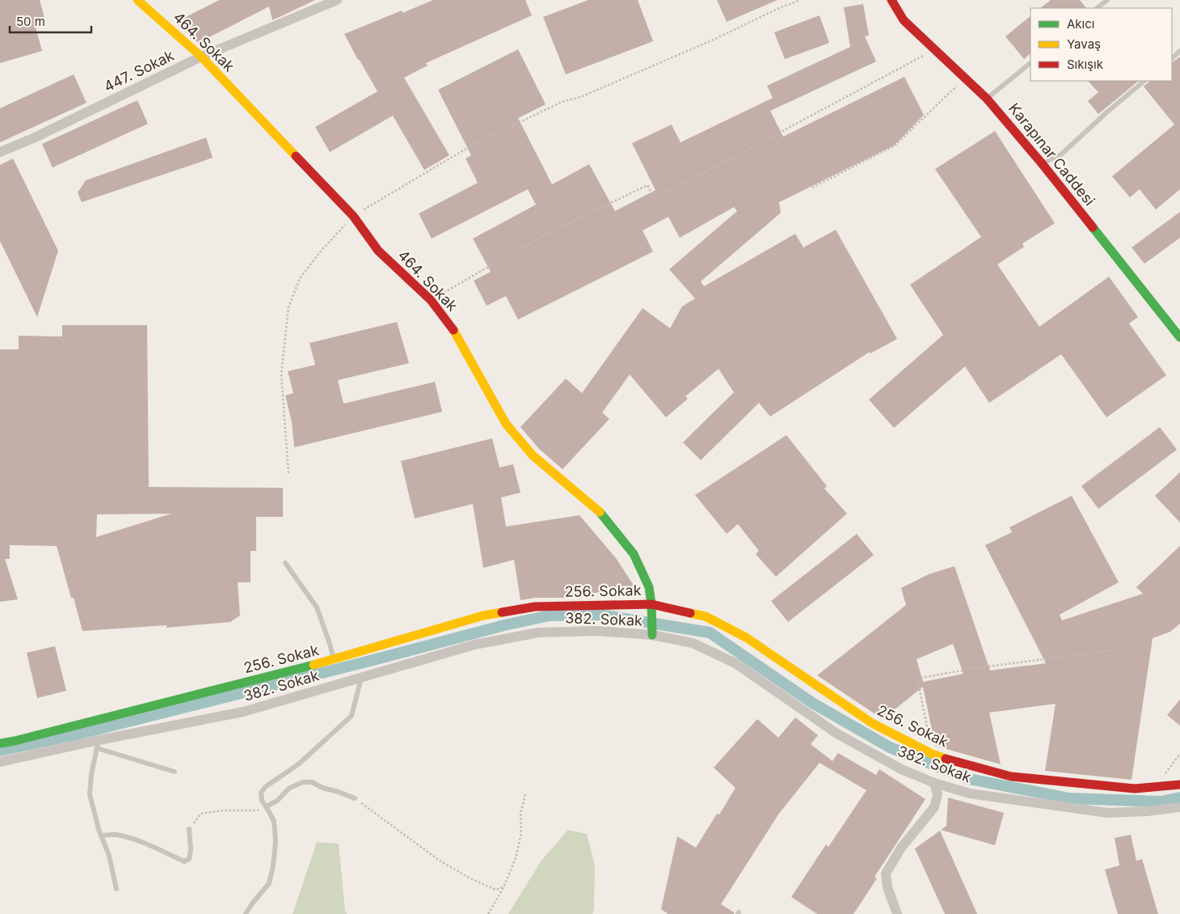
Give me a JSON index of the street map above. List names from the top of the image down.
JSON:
{
  "streets": {
    "street": [
      "464. Sokak",
      "447. Sokak",
      "Karapınar Caddesi",
      "256. Sokak",
      "382. Sokak"
    ]
  },
  "crossings": [
    ["464. Sokak", "447. Sokak"],
    ["464. Sokak", "256. Sokak"],
    ["464. Sokak", "382. Sokak"]
  ],
  "legend": ["Akıcı", "Yavaş", "Sıkışık"],
  "scale_bar": "50 m"
}
